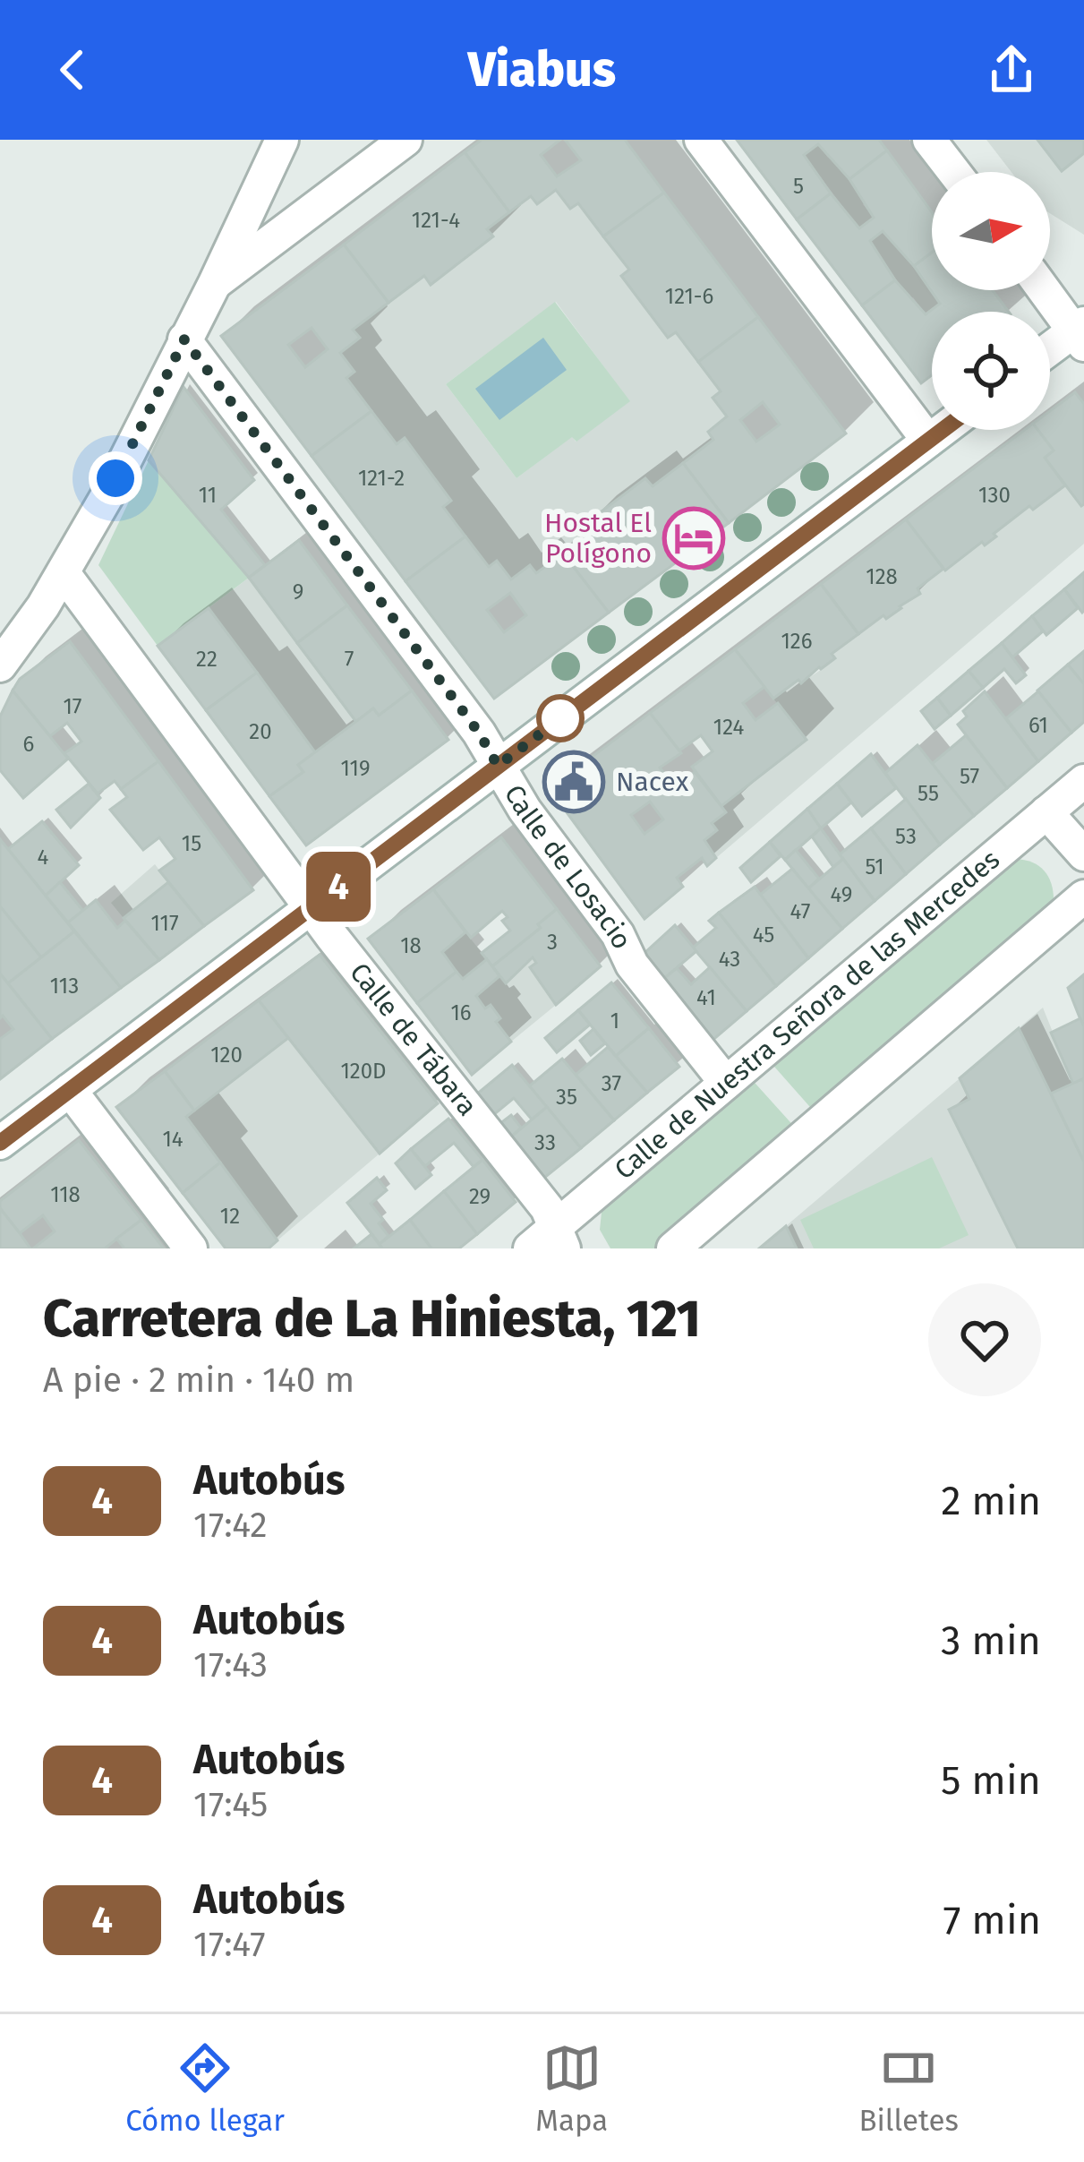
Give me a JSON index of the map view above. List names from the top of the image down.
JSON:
{
  "streets": {
    "street": ["Calle de Losacio", "Calle de Nuestra Señora de las Mercedes", "Calle de Tábara"]
  },
  "crossings": [
    ["Calle de Losacio", "Calle de Nuestra Señora de las Mercedes"],
    ["Calle de Nuestra Señora de las Mercedes", "Calle de Tábara"]
  ],
  "places": {
    "hotel": ["Hostal El Polígono"],
    "public building": ["Nacex"]
  },
  "lines": ["bus line 4"],
  "house_numbers": [
    "5",
    "121-4",
    "121-6",
    "121-2",
    "11",
    "130",
    "128",
    "9",
    "126",
    "22",
    "7",
    "17",
    "61",
    "124",
    "20",
    "6",
    "119",
    "57",
    "55",
    "53",
    "15",
    "4",
    "51",
    "49",
    "47",
    "117",
    "45",
    "3",
    "18",
    "43",
    "113",
    "41",
    "16",
    "1",
    "120",
    "120D",
    "37",
    "35",
    "14",
    "33",
    "118",
    "29",
    "12"
  ],
  "north": "right",
  "page": {
    "header": "Viabus",
    "on_map": "4",
    "heading": ["Carretera de La Hiniesta, 121", "A pie · 2 min · 140 m"],
    "list": [
      {
        "mark": "4",
        "name": "Autobús",
        "note": "17:42",
        "value": "2 min"
      },
      {
        "mark": "4",
        "name": "Autobús",
        "note": "17:43",
        "value": "3 min"
      },
      {
        "mark": "4",
        "name": "Autobús",
        "note": "17:45",
        "value": "5 min"
      },
      {
        "mark": "4",
        "name": "Autobús",
        "note": "17:47",
        "value": "7 min"
      }
    ],
    "tabs": ["Cómo llegar", "Mapa", "Billetes"]
  }
}
